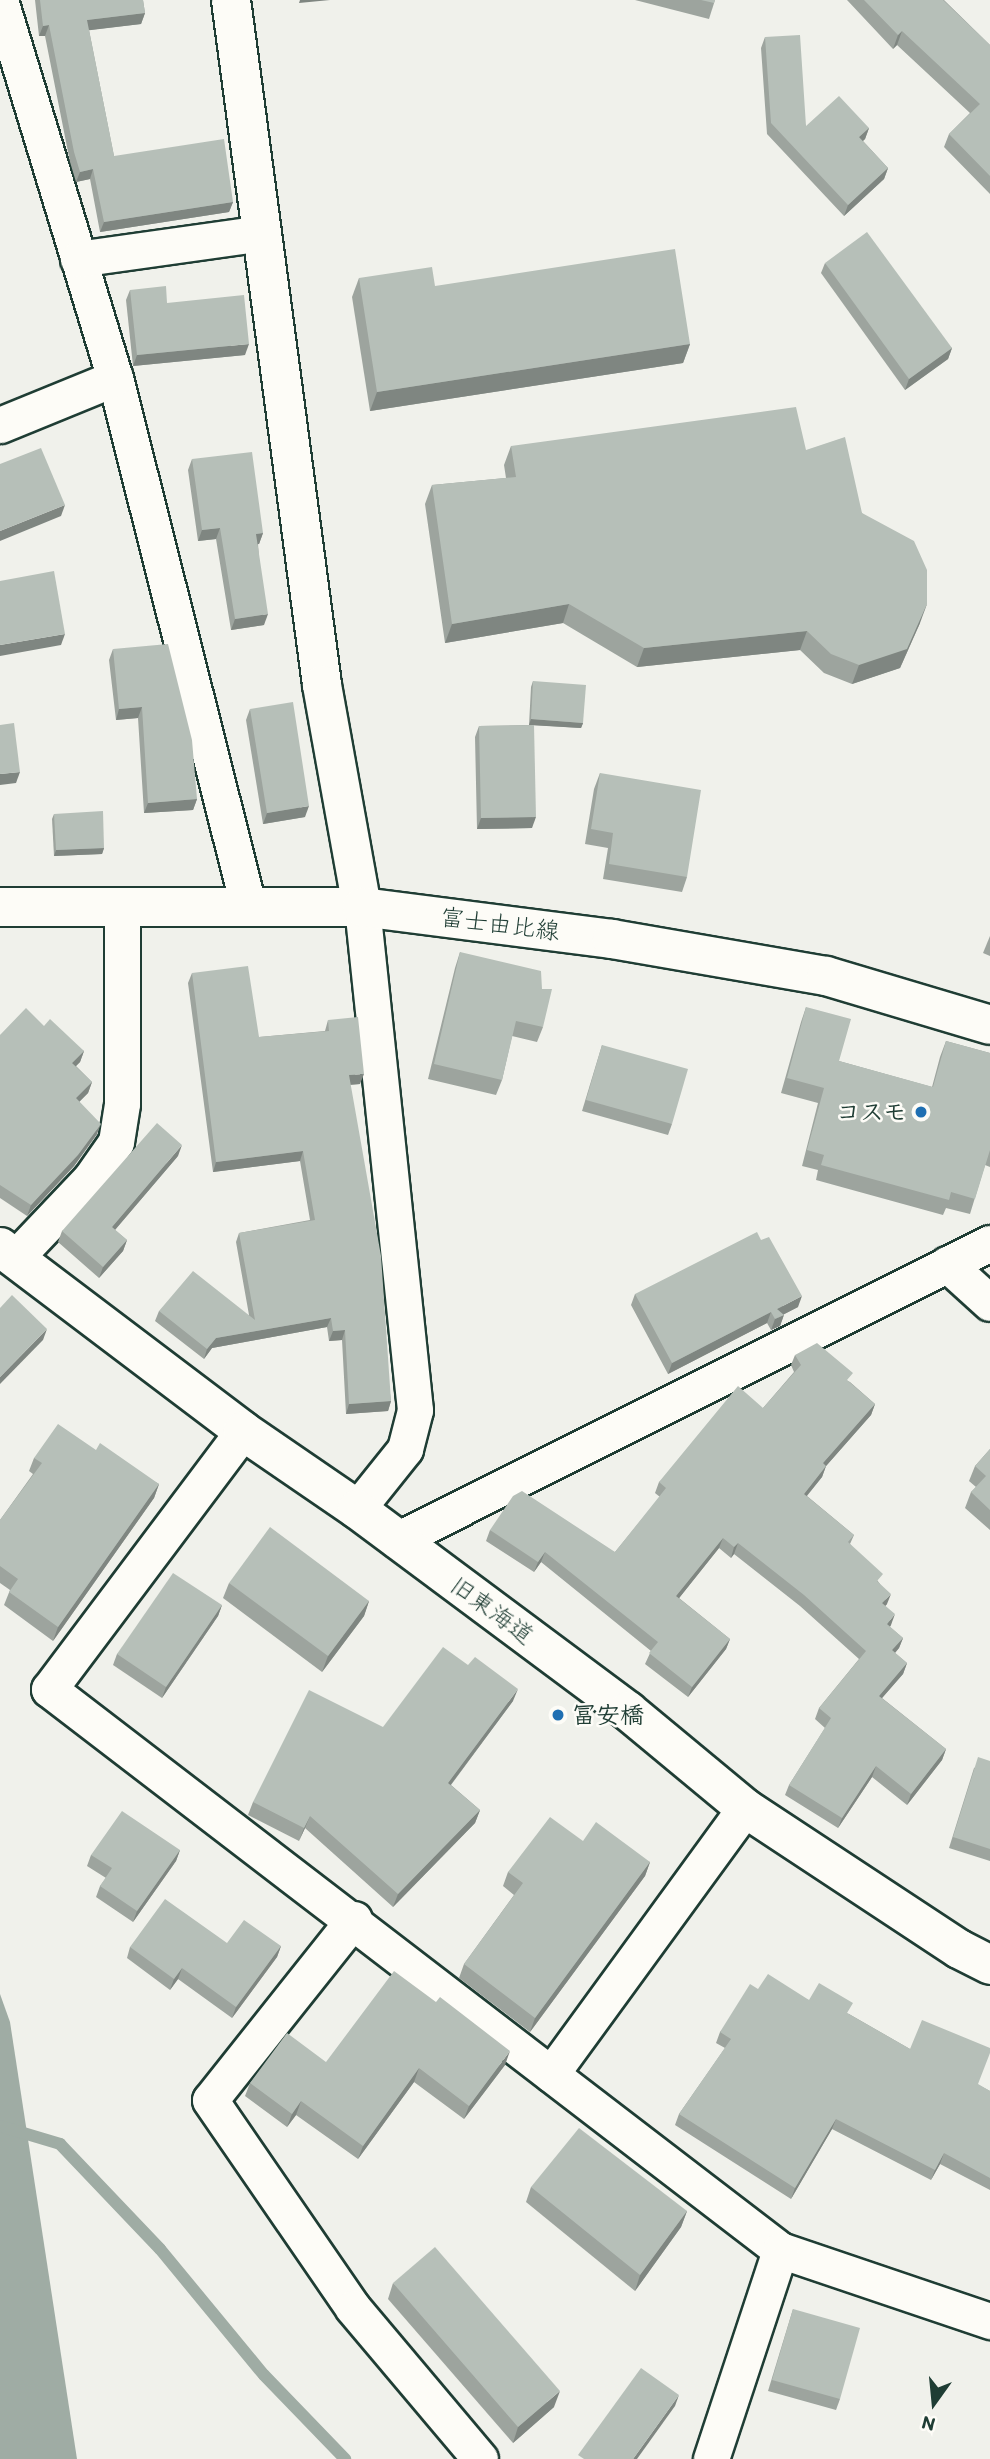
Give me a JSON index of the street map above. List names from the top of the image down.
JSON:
{
  "streets": {
    "street": ["富士由比線", "旧東海道"]
  },
  "places": ["コスモ", "冨安橋"],
  "north": "bottom"
}
